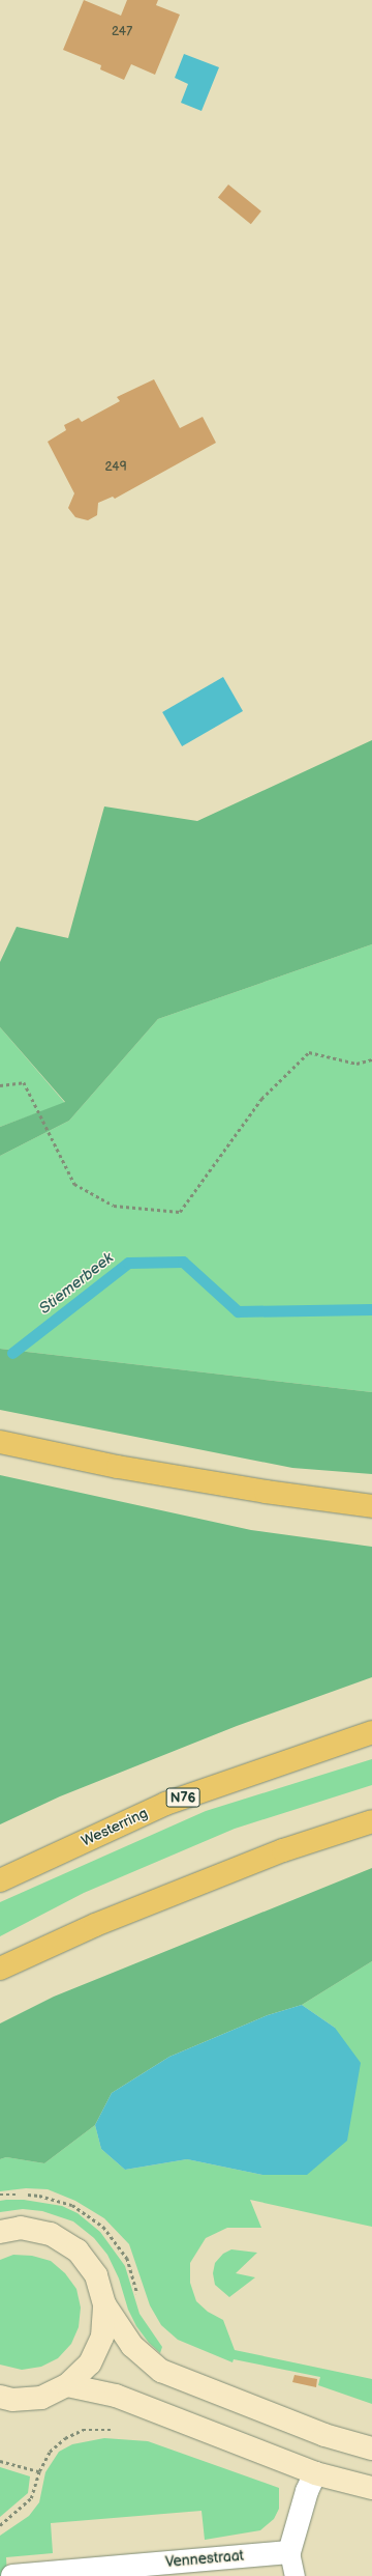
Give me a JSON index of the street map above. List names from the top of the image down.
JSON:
{
  "streets": {
    "highway": ["N76", "Westerring"],
    "street": ["Vennestraat"]
  },
  "water": ["Stiemerbeek"],
  "house_numbers": ["247", "249"]
}
